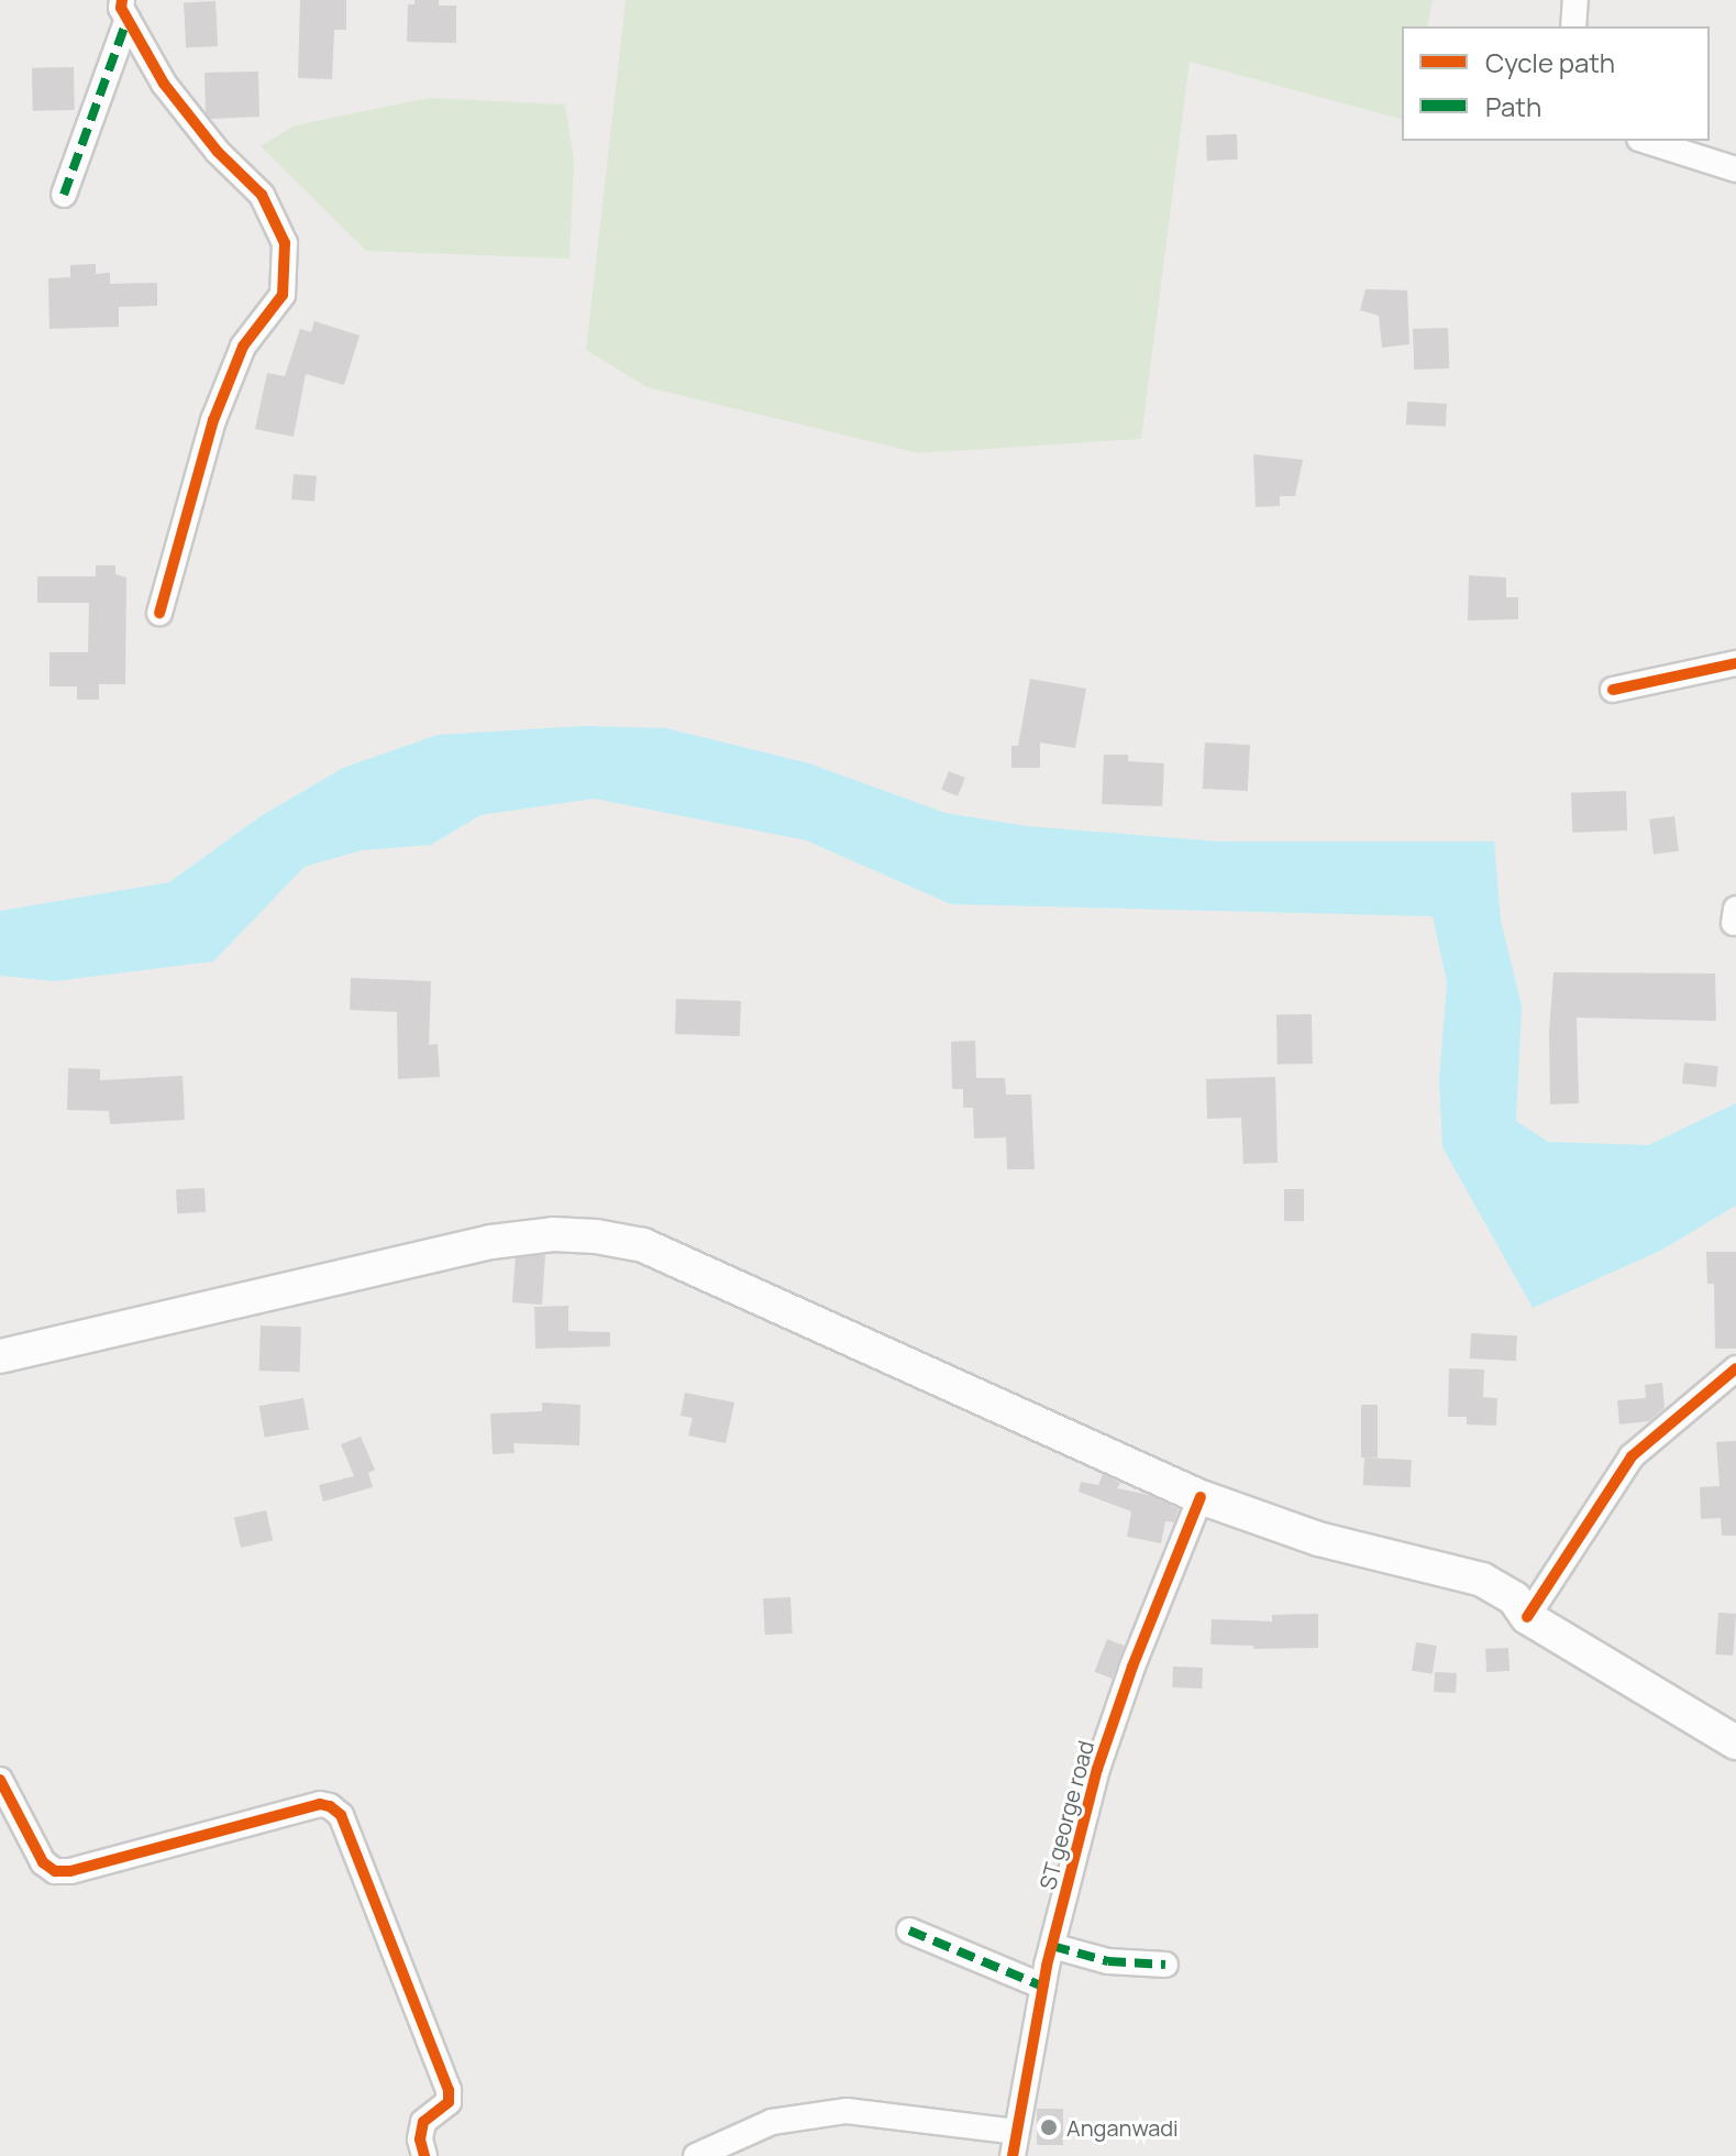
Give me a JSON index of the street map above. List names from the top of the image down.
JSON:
{
  "streets": {
    "street": ["ST george road"]
  },
  "places": ["Anganwadi"],
  "legend": ["Cycle path", "Path"]
}
